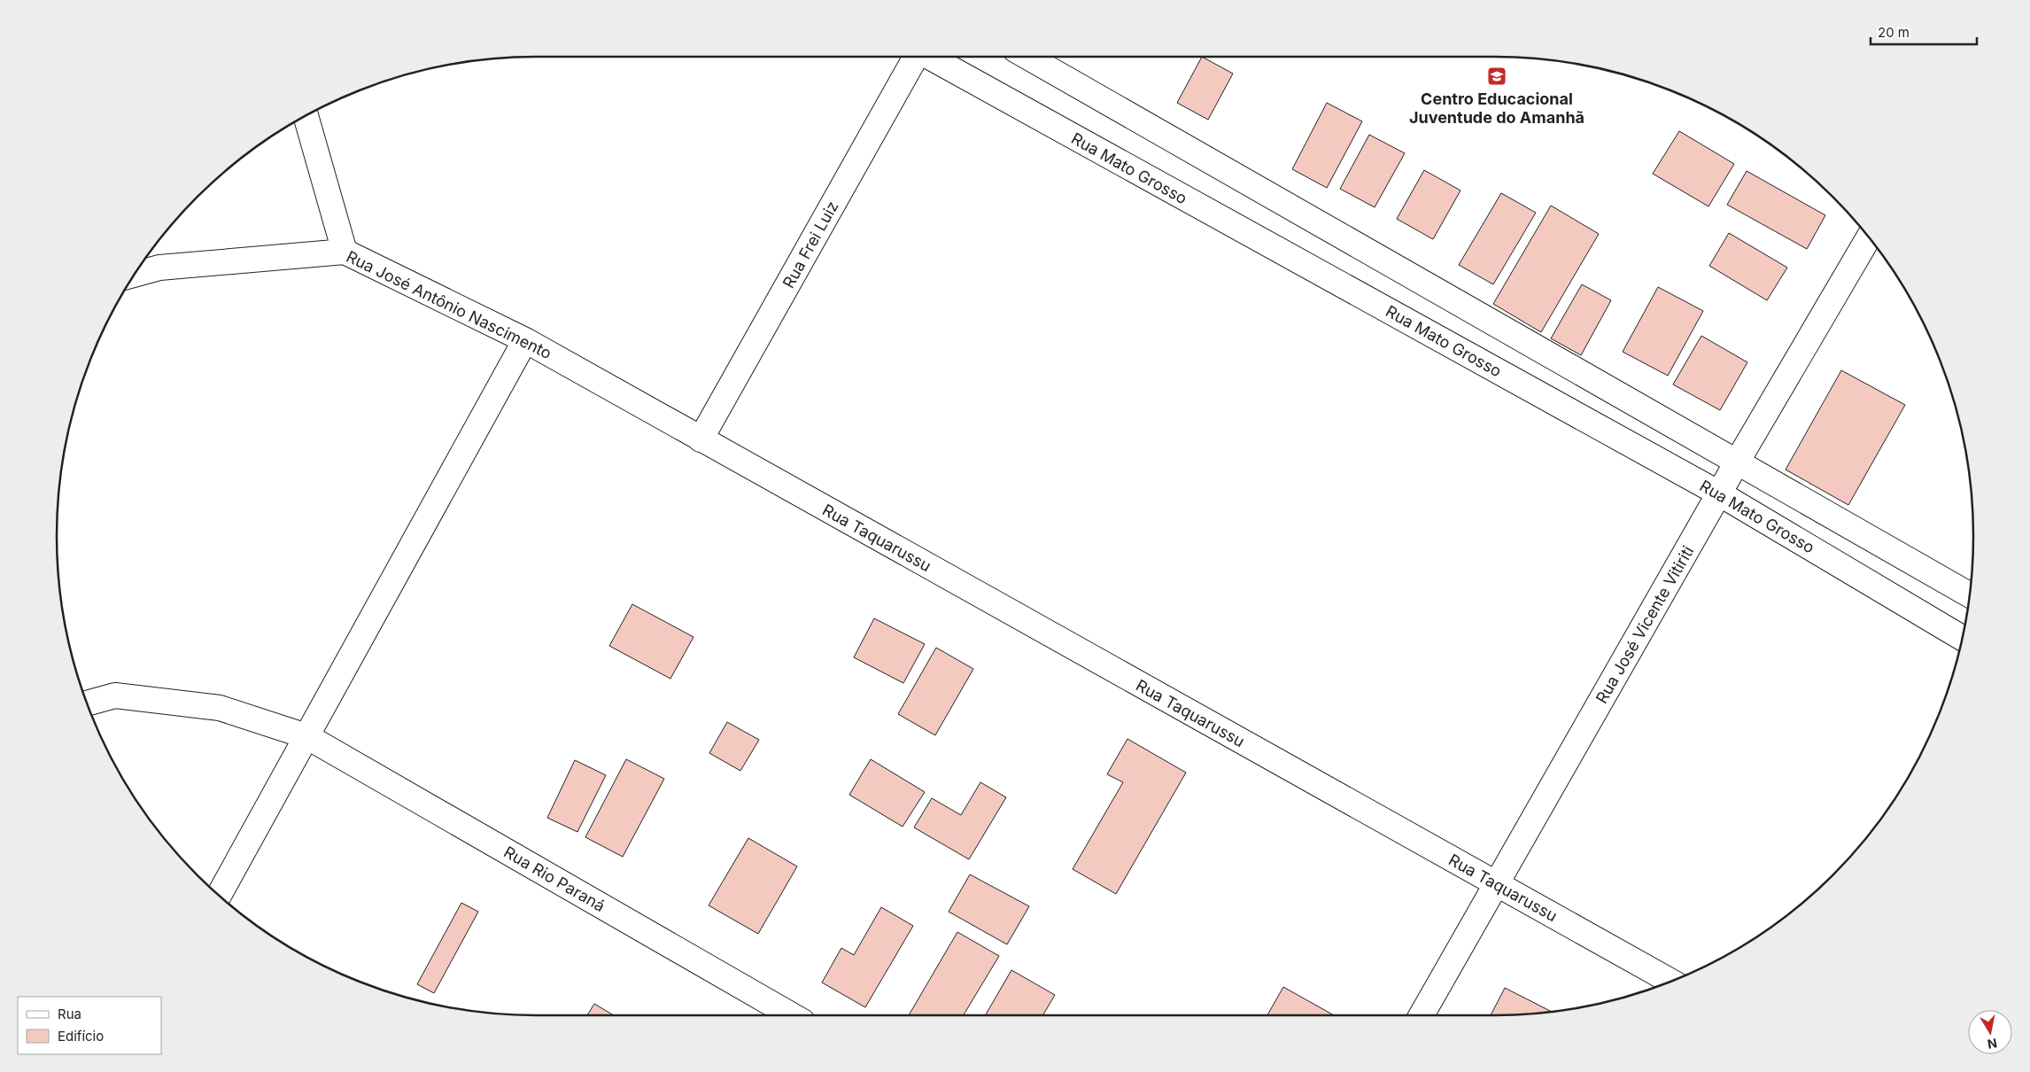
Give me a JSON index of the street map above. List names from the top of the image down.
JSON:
{
  "streets": {
    "street": [
      "Rua Mato Grosso",
      "Rua Frei Luiz",
      "Rua José Antônio Nascimento",
      "Rua Taquarussu",
      "Rua José Vicente Vitiriti",
      "Rua Rio Paraná"
    ]
  },
  "crossings": [
    ["Rua Mato Grosso", "Rua José Vicente Vitiriti"],
    ["Rua Frei Luiz", "Rua José Antônio Nascimento"],
    ["Rua Frei Luiz", "Rua Taquarussu"],
    ["Rua José Antônio Nascimento", "Rua Taquarussu"],
    ["Rua Taquarussu", "Rua José Vicente Vitiriti"]
  ],
  "places": {
    "school or university": ["Centro Educacional Juventude do Amanhã"]
  },
  "legend": ["Rua", "Edifício"],
  "scale_bar": "20 m",
  "north": "bottom"
}
